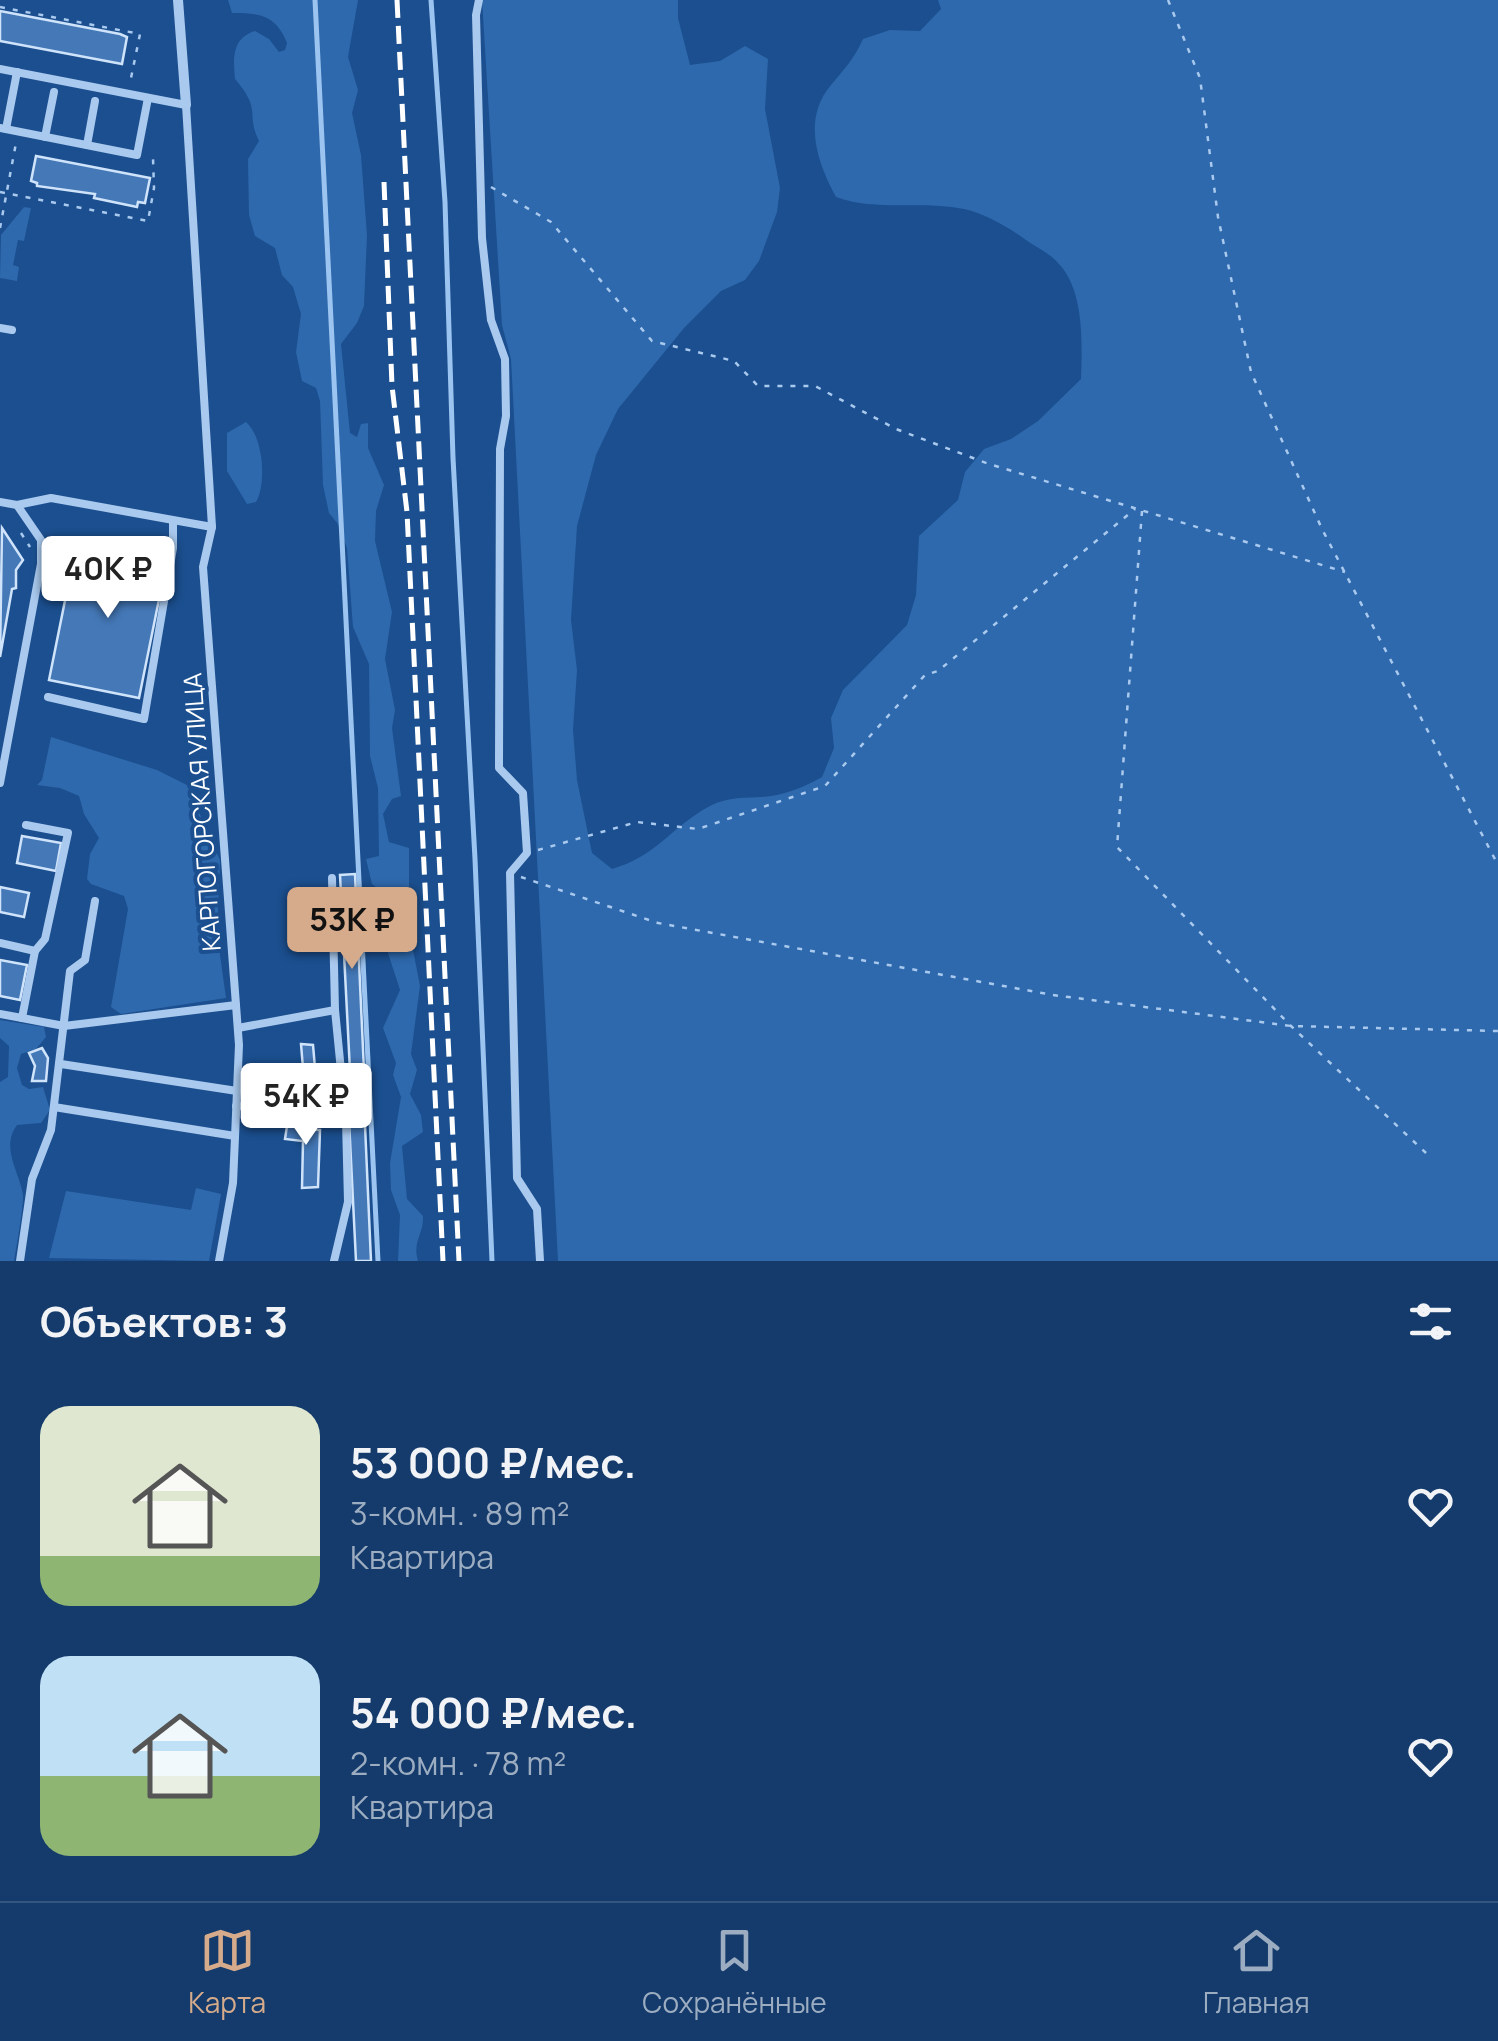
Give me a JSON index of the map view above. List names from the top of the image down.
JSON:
{
  "streets": {
    "street": ["КАРПОГОРСКАЯ УЛИЦА"]
  },
  "page": {
    "price": ["40K ₽", "53K ₽", "54K ₽"],
    "heading": "Объектов: 3",
    "list": [
      {
        "name": "53 000 ₽/мес.",
        "note": "3-комн. · 89 m² · Квартира"
      },
      {
        "name": "54 000 ₽/мес.",
        "note": "2-комн. · 78 m² · Квартира"
      }
    ],
    "tabs": ["Карта", "Сохранённые", "Главная"]
  }
}
